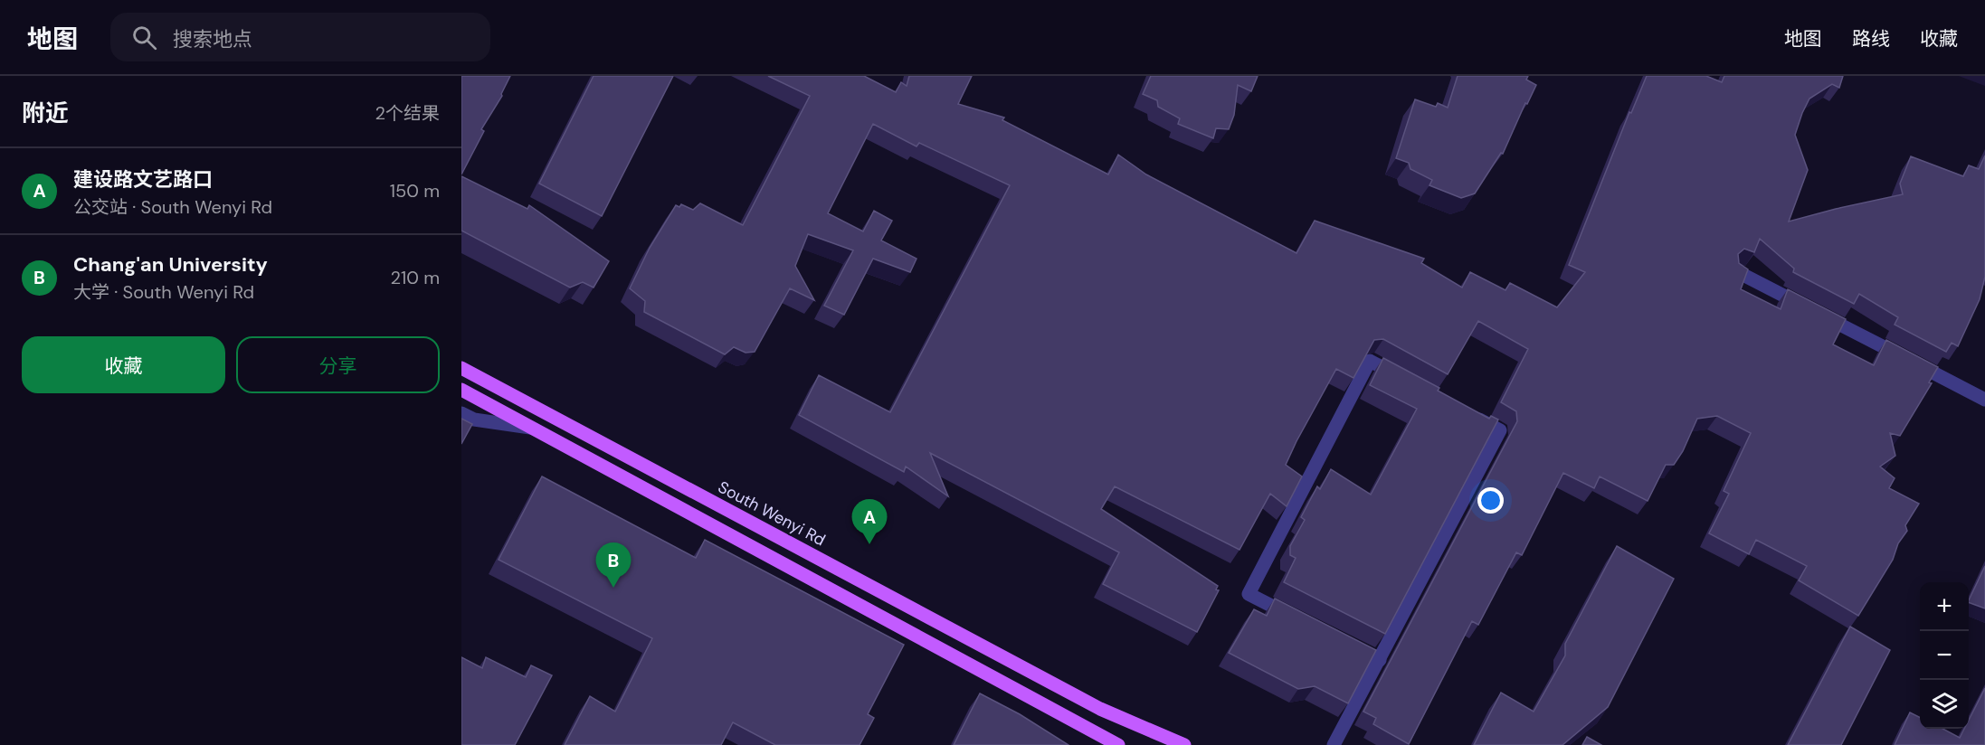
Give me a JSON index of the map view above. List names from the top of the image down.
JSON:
{
  "streets": {
    "main road": ["South Wenyi Rd"]
  },
  "page": {
    "header": "地图",
    "search": "搜索地点",
    "nav": ["地图", "路线", "收藏"],
    "heading": ["附近", "2个结果"],
    "list": [
      {
        "mark": "A",
        "name": "建设路文艺路口",
        "note": "公交站 · South Wenyi Rd",
        "value": "150 m"
      },
      {
        "mark": "B",
        "name": "Chang'an University",
        "note": "大学 · South Wenyi Rd",
        "value": "210 m"
      }
    ],
    "buttons": ["收藏", "分享"],
    "pins": ["A", "B"],
    "map_buttons": ["+", "−"]
  }
}
